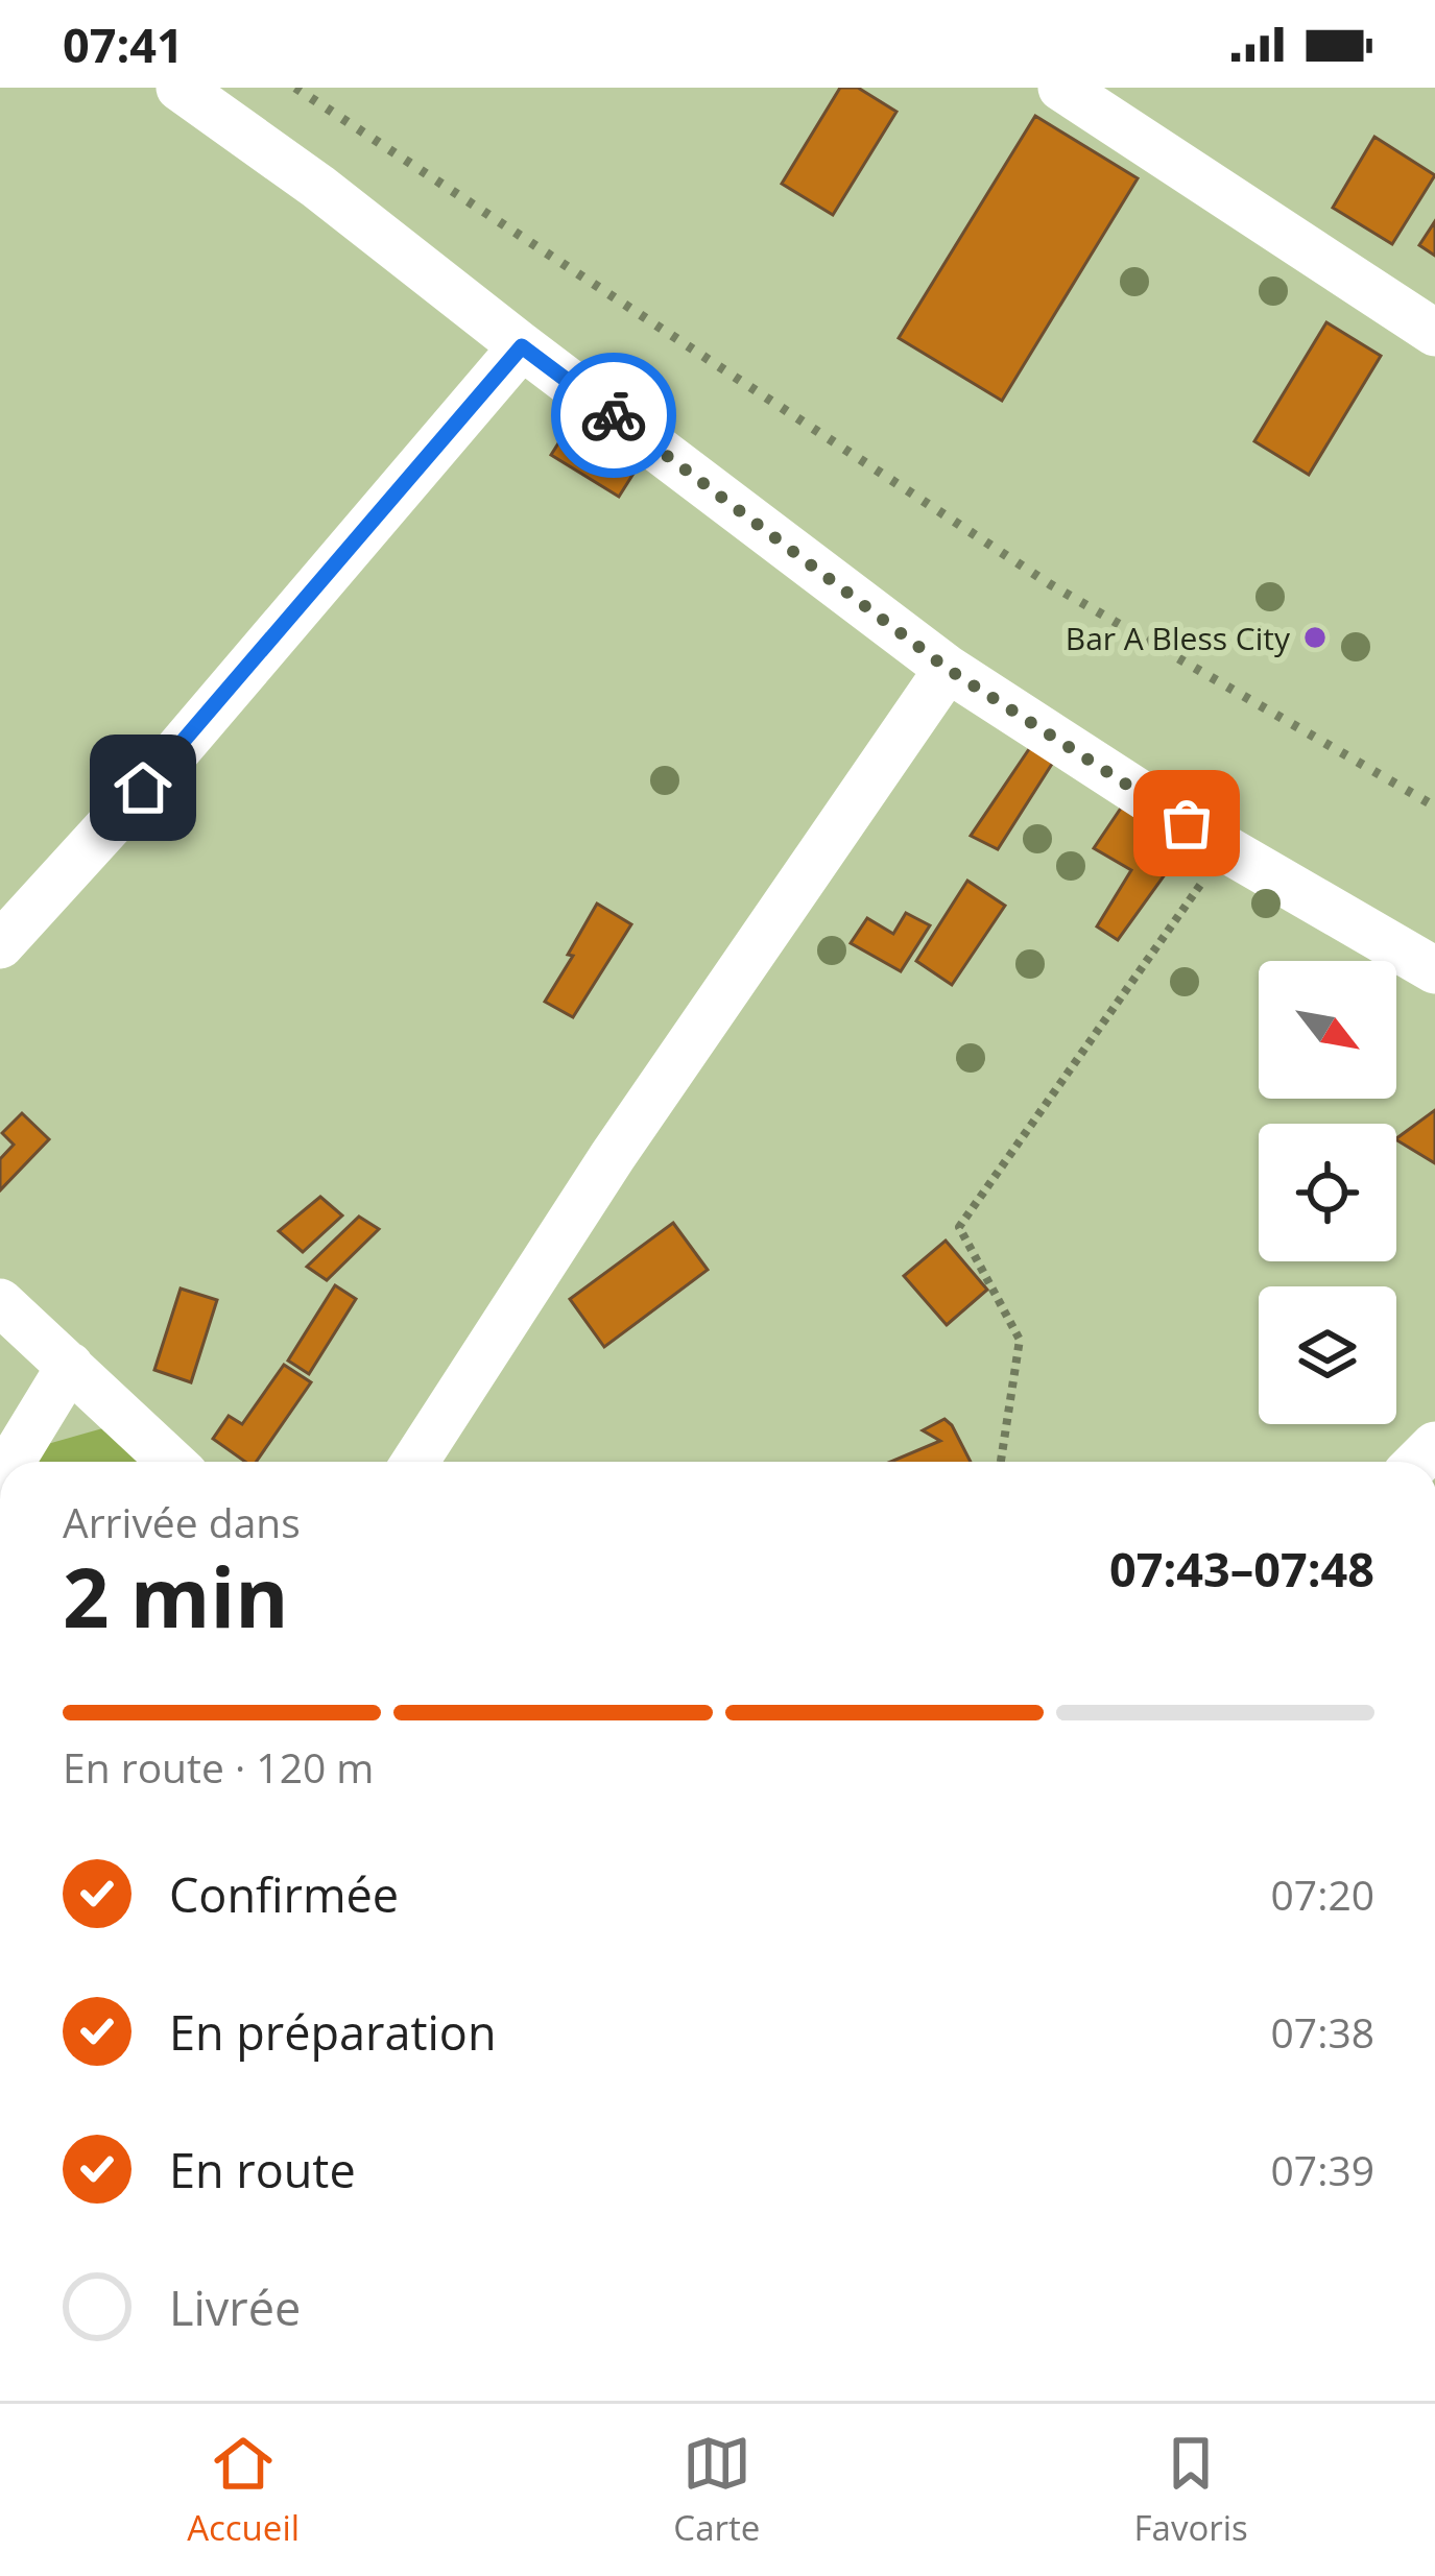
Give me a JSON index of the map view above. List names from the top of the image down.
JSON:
{
  "places": ["Bar A Bless City"],
  "north": "bottom right",
  "page": {
    "status": "07:41",
    "heading": ["2 min", "Arrivée dans", "07:43–07:48"],
    "bar": "En route · 120 m",
    "list": [
      ["Confirmée", "07:20"],
      ["En préparation", "07:38"],
      ["En route", "07:39"],
      "Livrée"
    ],
    "tabs": ["Accueil", "Carte", "Favoris"]
  }
}
